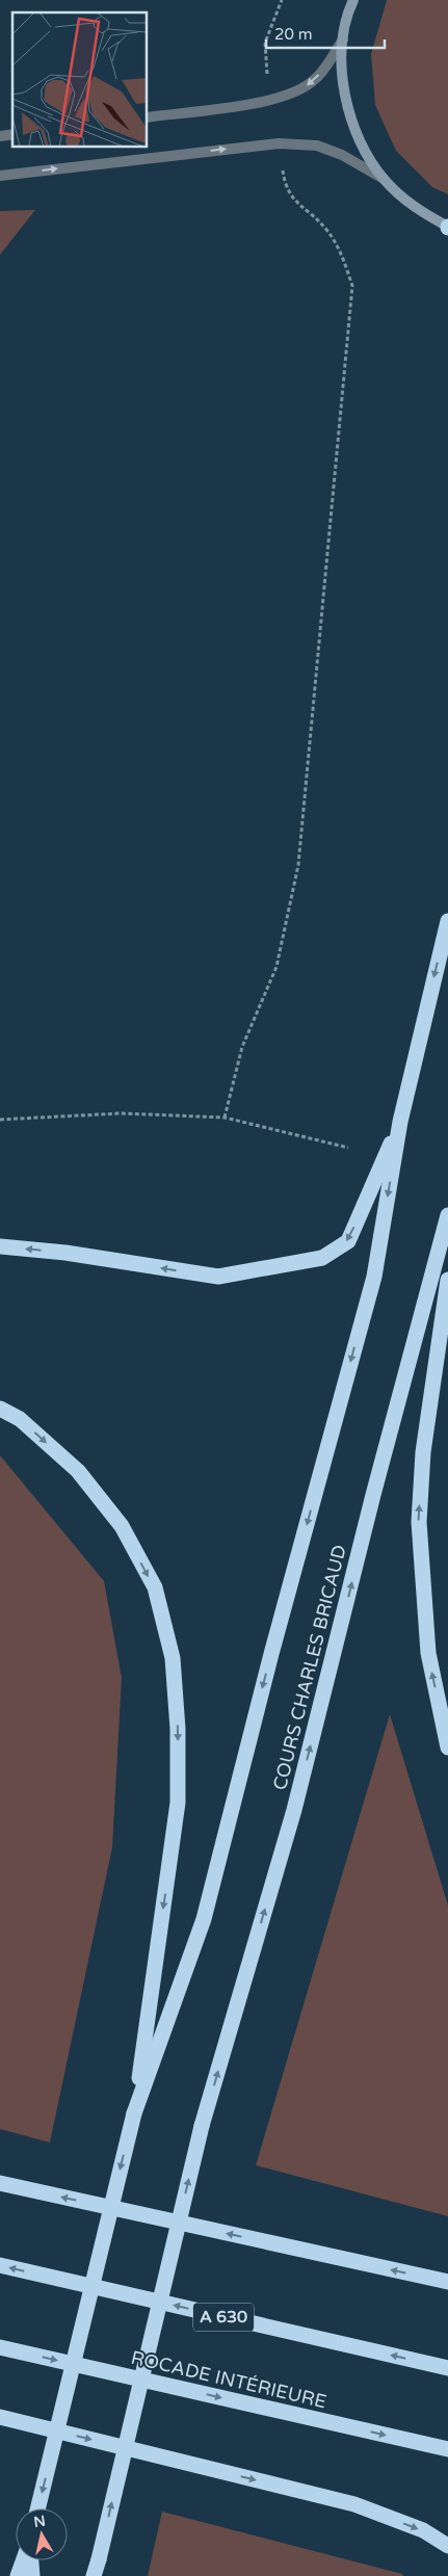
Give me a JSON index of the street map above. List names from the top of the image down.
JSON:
{
  "streets": {
    "highway": ["COURS CHARLES BRICAUD", "A 630", "ROCADE INTÉRIEURE"]
  },
  "scale_bar": "20 m",
  "north": "top"
}
